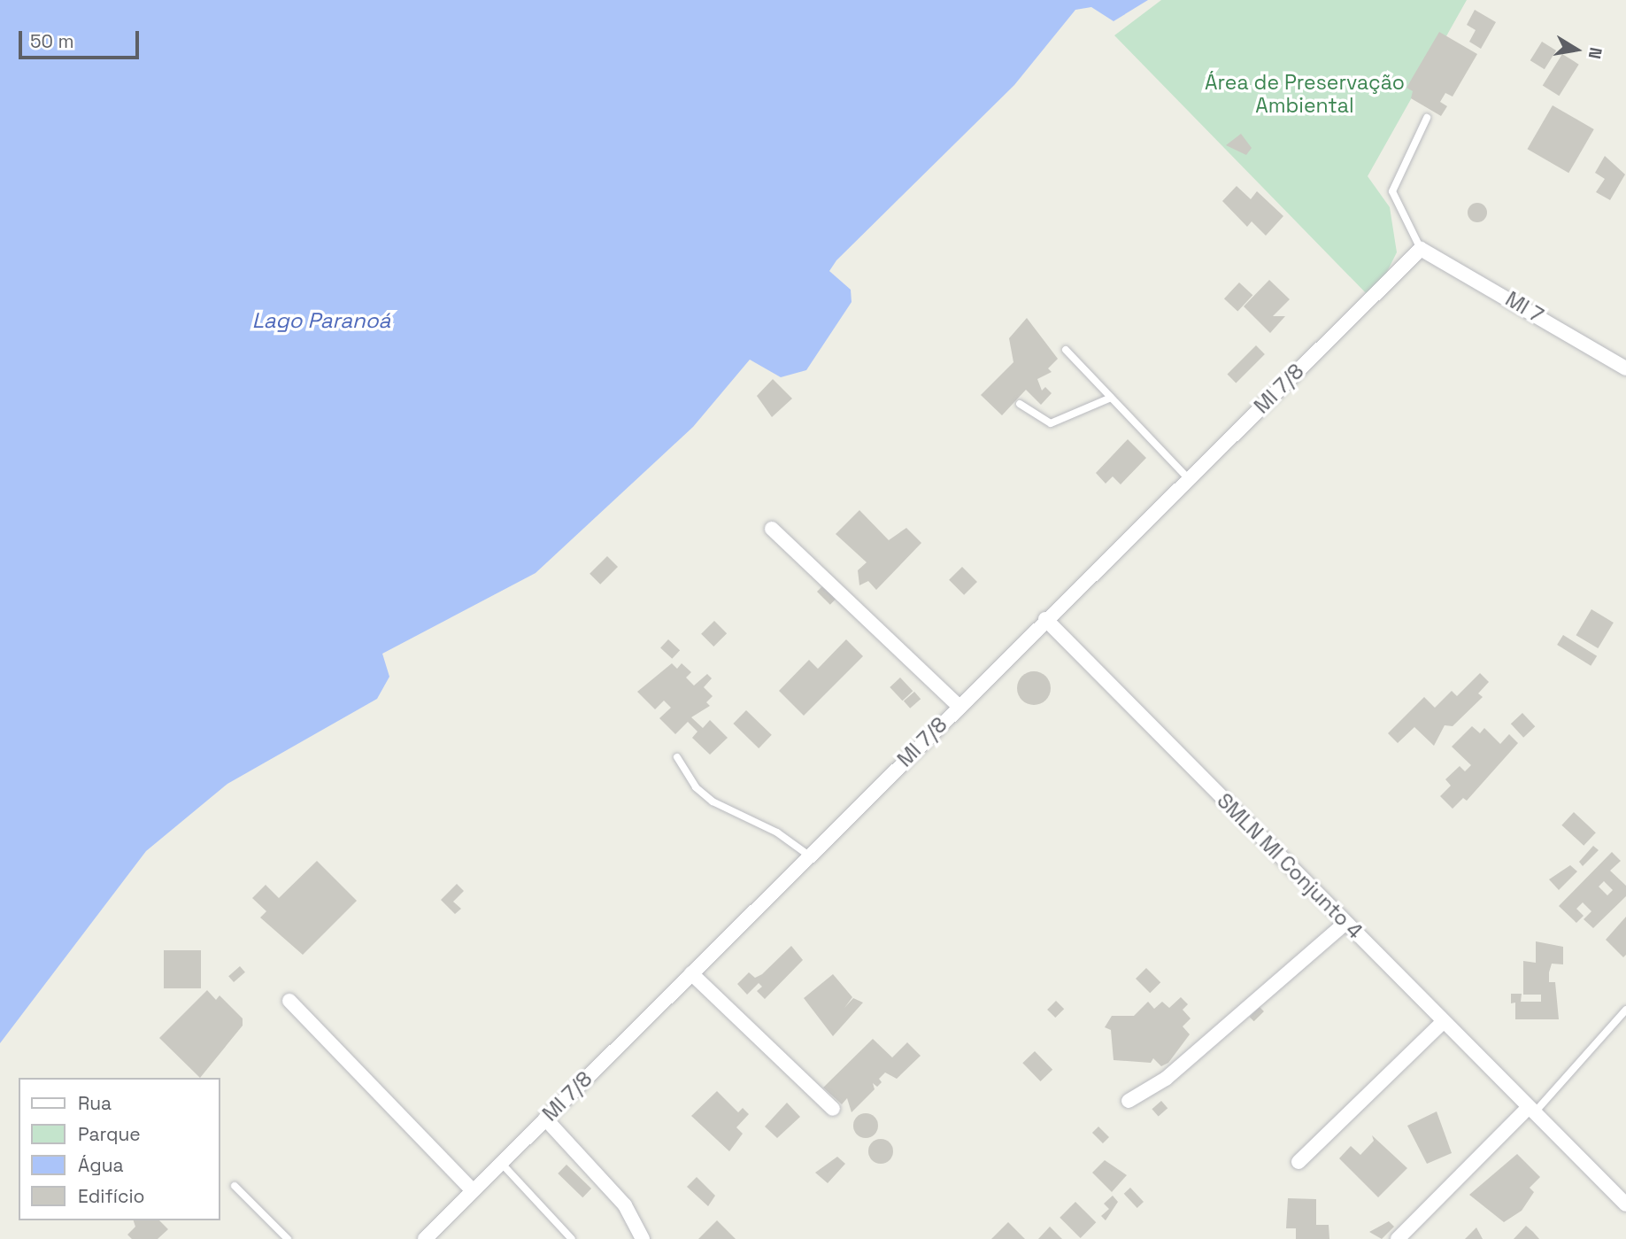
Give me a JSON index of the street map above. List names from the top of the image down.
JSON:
{
  "streets": {
    "street": ["MI 7", "MI 7/8", "SMLN MI Conjunto 4"]
  },
  "crossings": [
    ["MI 7", "MI 7/8"],
    ["MI 7/8", "SMLN MI Conjunto 4"]
  ],
  "water": ["Lago Paranoá"],
  "parks": ["Área de Preservação Ambiental"],
  "legend": [
    "Rua",
    "Parque",
    "Água",
    "Edifício"
  ],
  "scale_bar": "50 m",
  "north": "right"
}
